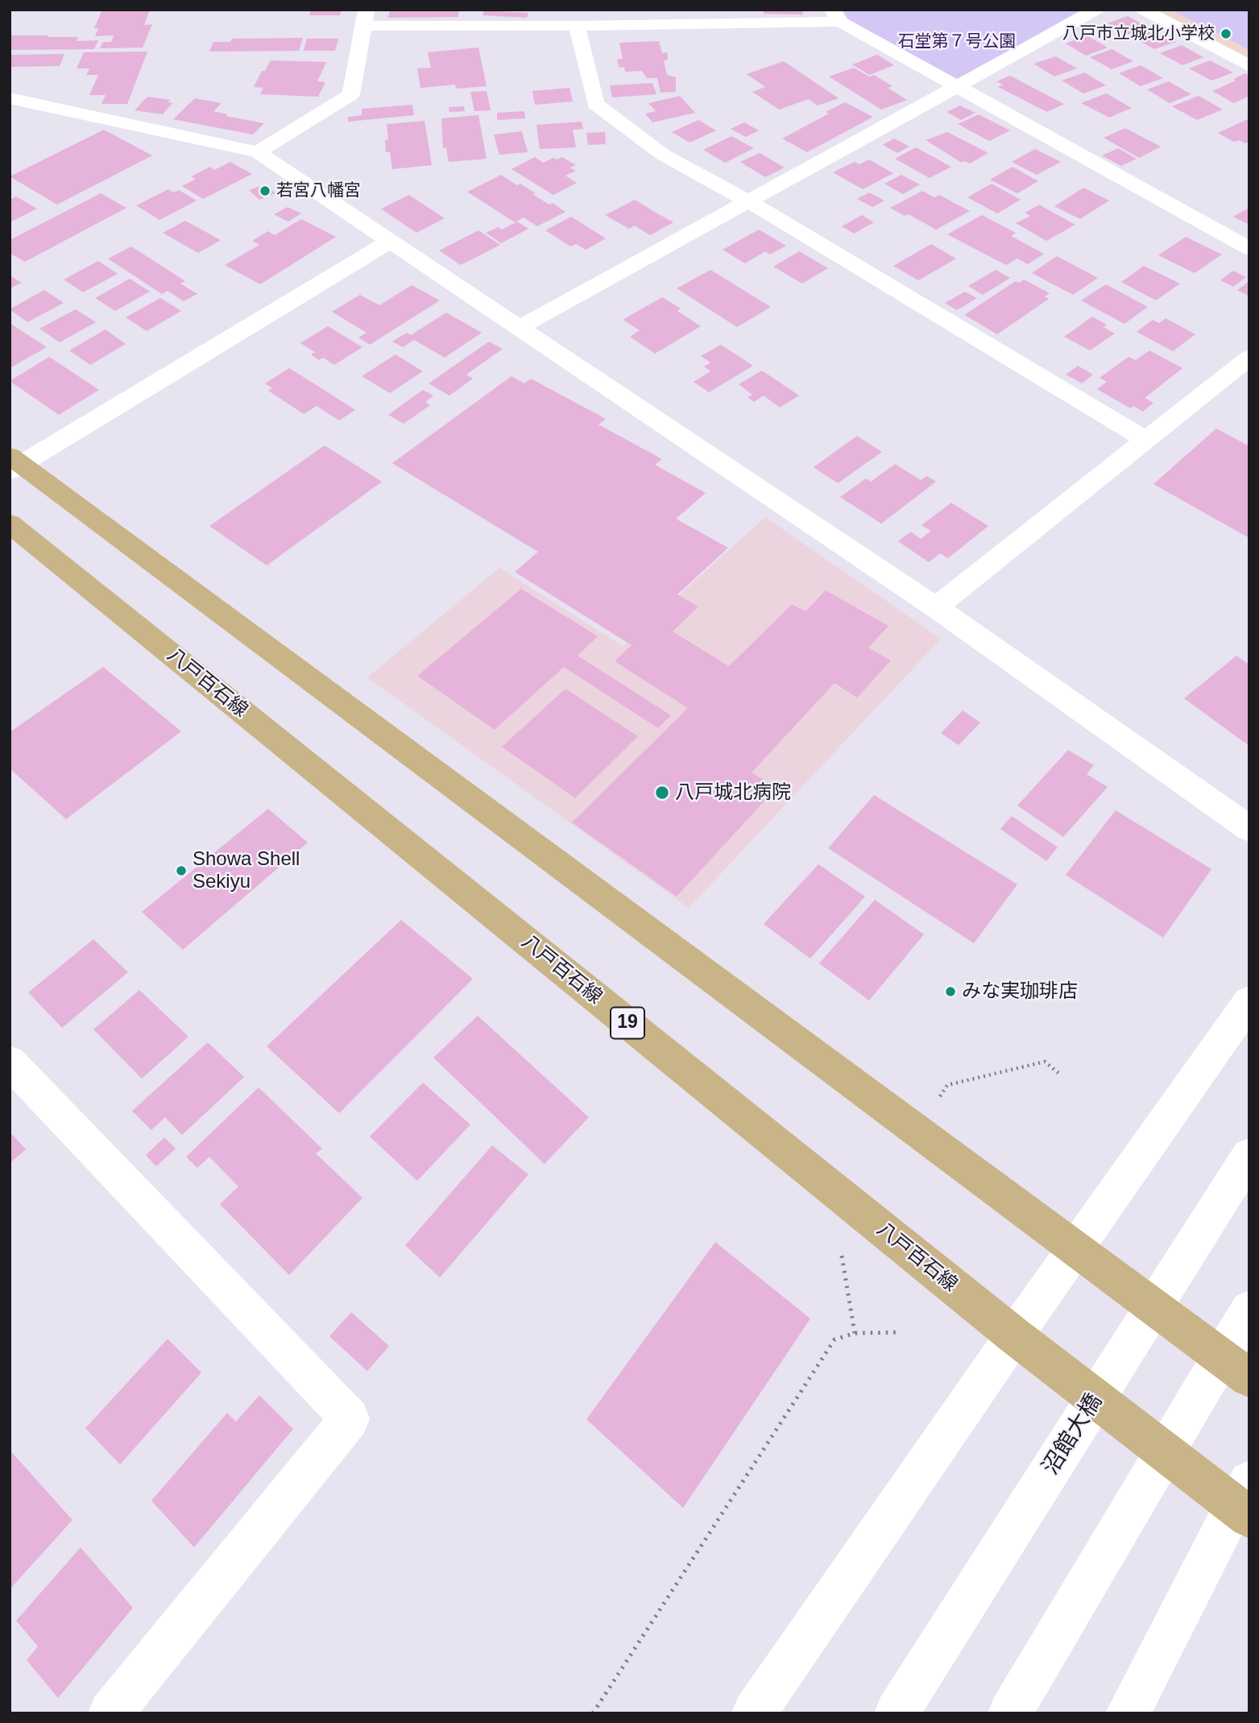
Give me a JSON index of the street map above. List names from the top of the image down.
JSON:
{
  "streets": {
    "main road": ["八戸百石線", "19"],
    "street": ["沼館大橋"]
  },
  "parks": ["石堂第７号公園"],
  "places": [
    "八戸市立城北小学校",
    "若宮八幡宮",
    "八戸城北病院",
    "Showa Shell Sekiyu",
    "みな実珈琲店"
  ]
}
